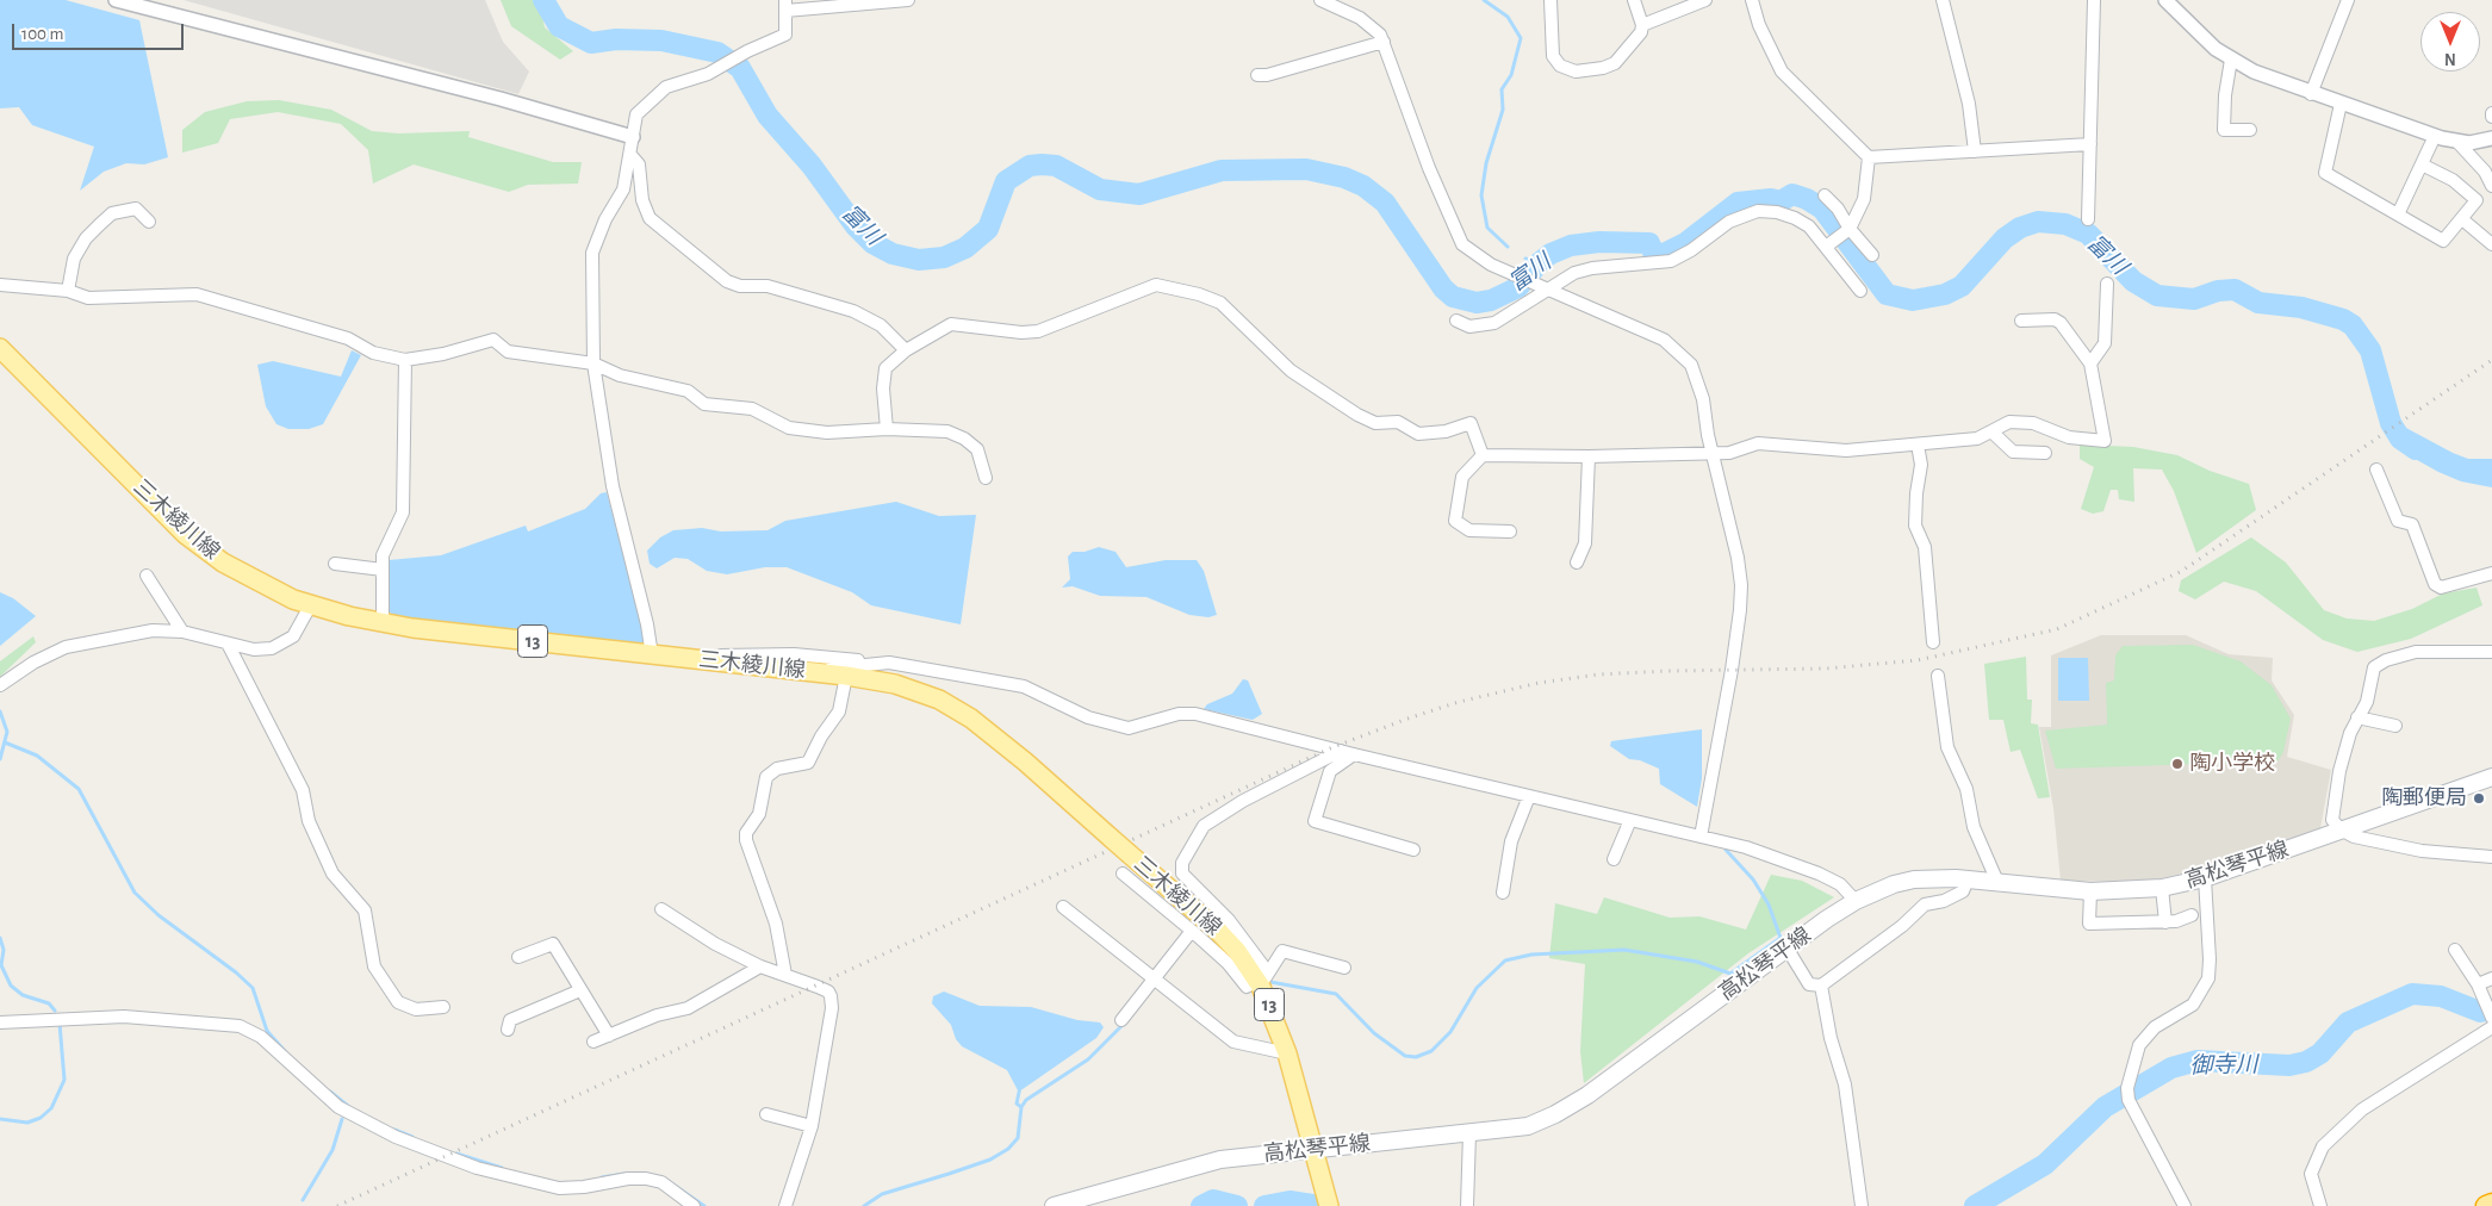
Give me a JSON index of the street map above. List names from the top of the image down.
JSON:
{
  "streets": {
    "main road": ["三木綾川線", "13", "高松琴平線"]
  },
  "crossings": [
    ["三木綾川線", "高松琴平線"]
  ],
  "water": ["富川", "御寺川"],
  "places": ["陶小学校", "陶郵便局"],
  "scale_bar": "100 m",
  "north": "bottom"
}
